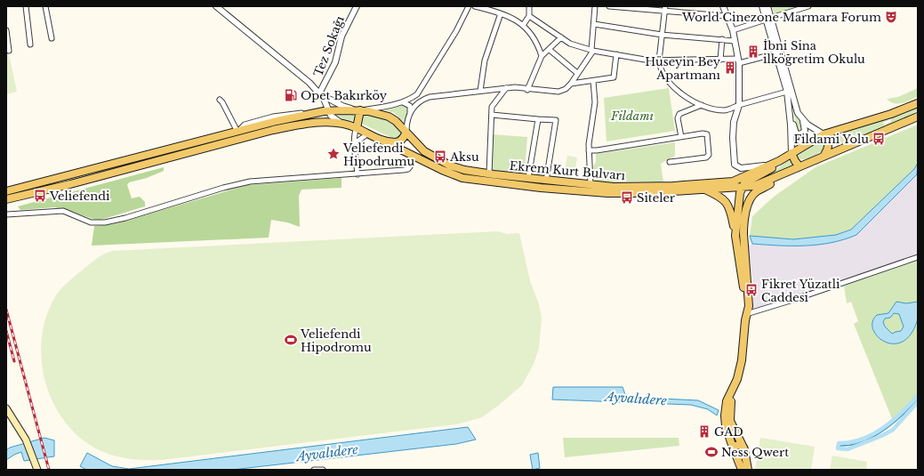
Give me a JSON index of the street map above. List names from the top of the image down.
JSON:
{
  "streets": {
    "main road": ["Ekrem Kurt Bulvarı"],
    "street": ["Tez Sokağı"]
  },
  "water": ["Ayvalıdere"],
  "parks": ["Fildamı"],
  "places": {
    "theatre": ["World Cinezone Marmara Forum"],
    "building": ["İbni Sina ilköğretim Okulu", "Hüseyin Bey Apartmanı", "GAD"],
    "fuel station": ["Opet Bakırköy"],
    "bus stop": [
      "Fildami Yolu",
      "Aksu",
      "Veliefendi",
      "Siteler",
      "Fikret Yüzatli Caddesi"
    ],
    "place": ["Veliefendi Hipodrumu"],
    "sports": ["Veliefendi Hipodromu", "Ness Qwert"]
  }
}
